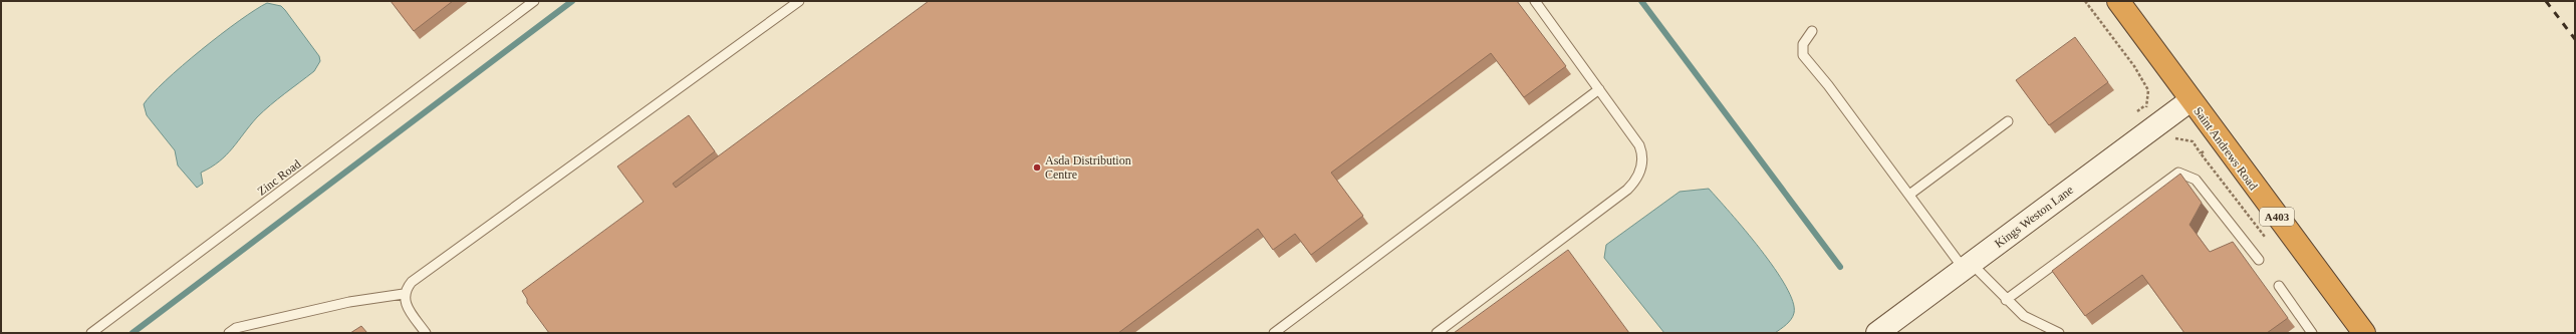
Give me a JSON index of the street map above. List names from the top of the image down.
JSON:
{
  "streets": {
    "highway": ["Saint Andrews Road", "A403"],
    "street": ["Kings Weston Lane"],
    "lane": ["Zinc Road"]
  },
  "crossings": [
    ["Saint Andrews Road", "Kings Weston Lane"]
  ],
  "places": ["Asda Distribution Centre"]
}
